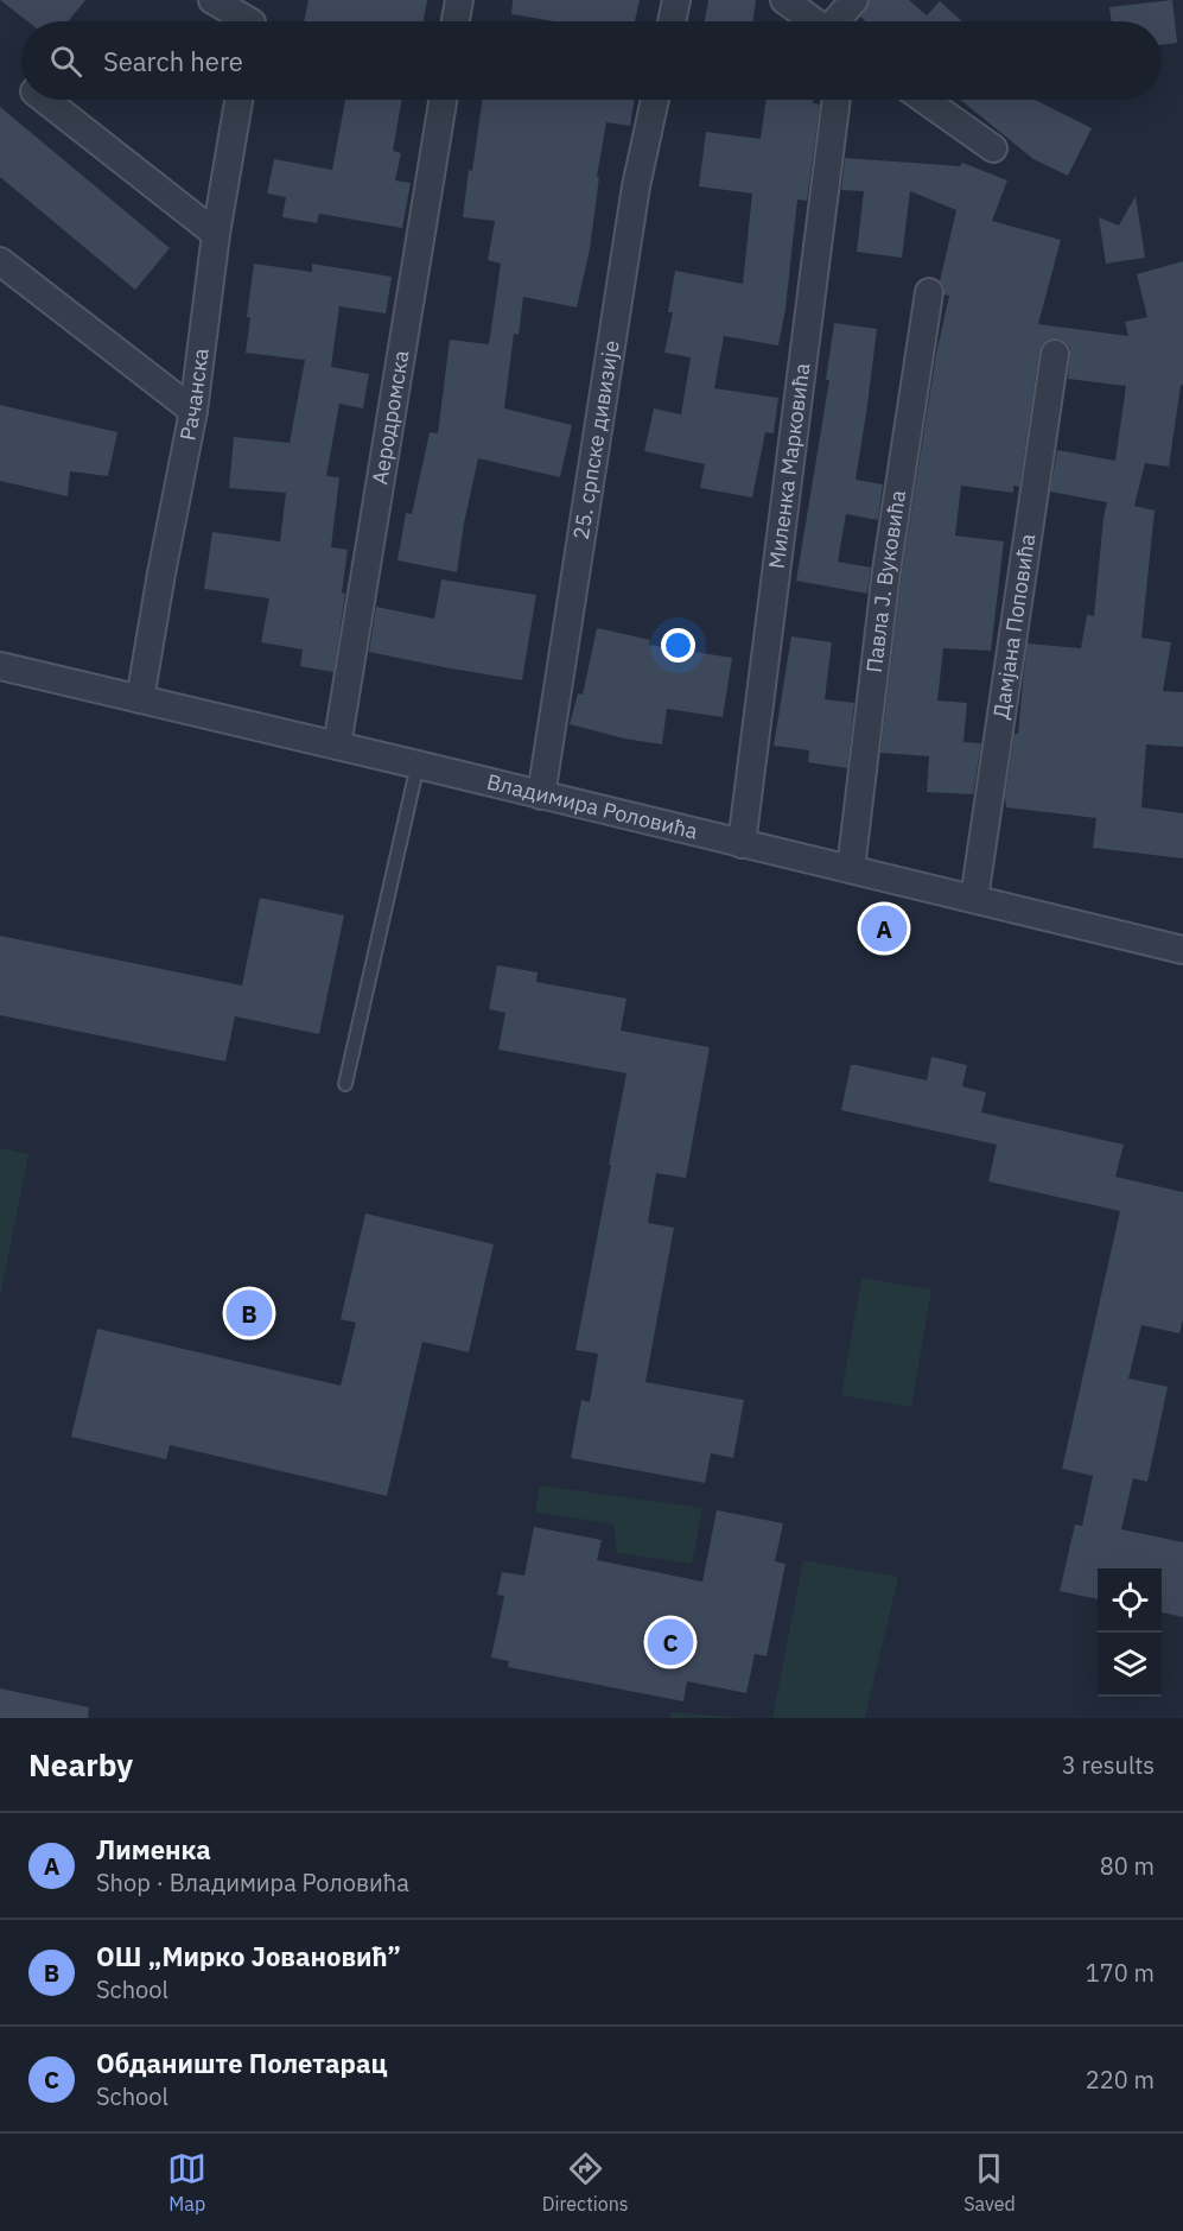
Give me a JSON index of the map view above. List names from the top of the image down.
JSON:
{
  "streets": {
    "street": [
      "Рачанска",
      "Аеродромска",
      "25. српске дивизије",
      "Миленка Марковића",
      "Павла Ј. Вуковића",
      "Дамјана Поповића",
      "Владимира Роловића"
    ]
  },
  "crossings": [
    ["Рачанска", "Владимира Роловића"],
    ["Аеродромска", "Владимира Роловића"],
    ["25. српске дивизије", "Владимира Роловића"],
    ["Миленка Марковића", "Владимира Роловића"],
    ["Павла Ј. Вуковића", "Владимира Роловића"],
    ["Дамјана Поповића", "Владимира Роловића"]
  ],
  "page": {
    "search": "Search here",
    "pins": ["A", "B", "C"],
    "heading": ["Nearby", "3 results"],
    "list": [
      {
        "mark": "A",
        "name": "Лименка",
        "note": "Shop · Владимира Роловића",
        "value": "80 m"
      },
      {
        "mark": "B",
        "name": "ОШ „Мирко Јовановић”",
        "note": "School",
        "value": "170 m"
      },
      {
        "mark": "C",
        "name": "Обданиште Полетарац",
        "note": "School",
        "value": "220 m"
      }
    ],
    "nav": ["Map", "Directions", "Saved"]
  }
}
